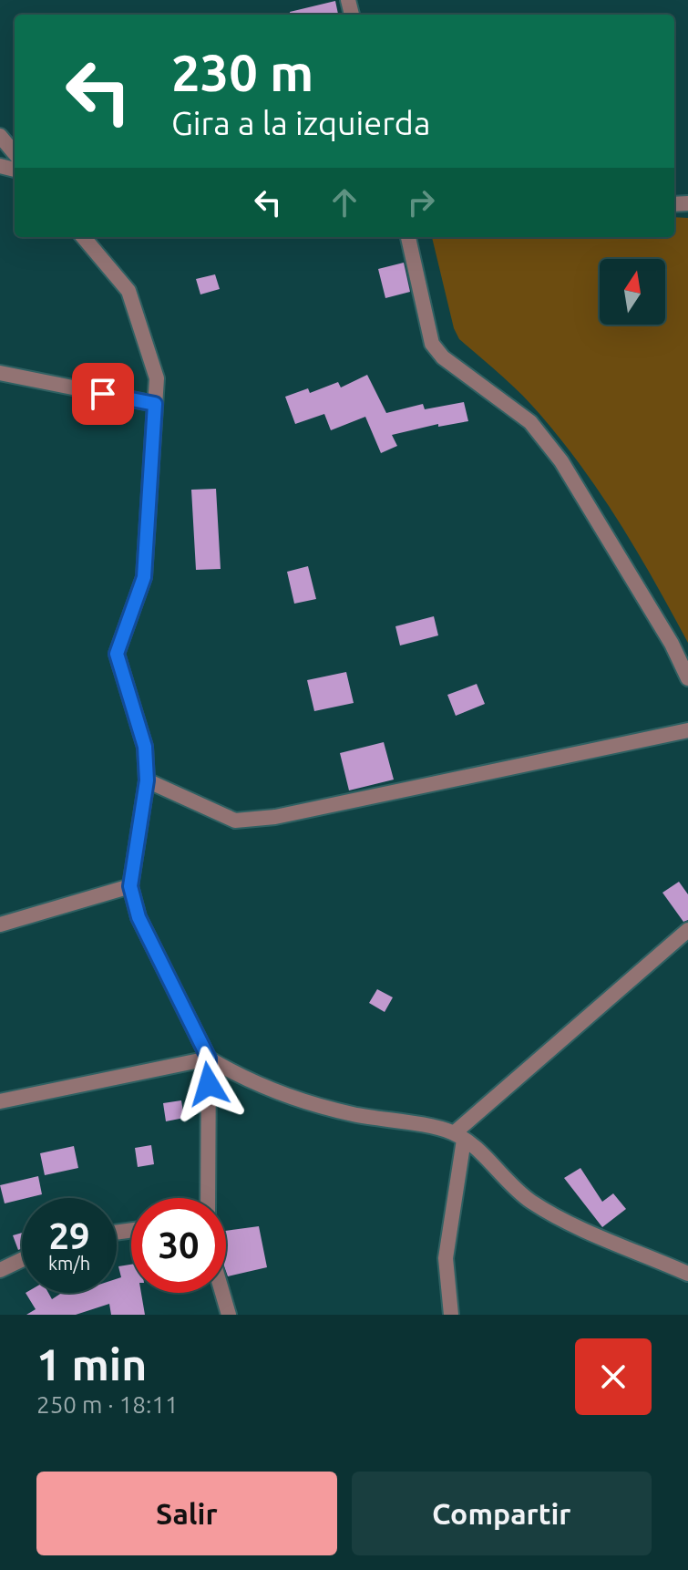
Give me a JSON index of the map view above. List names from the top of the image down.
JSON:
{
  "north": "top",
  "page": {
    "turn": ["230 m", "Gira a la izquierda"],
    "speed": "29 km/h",
    "limit": "30",
    "heading": ["1 min", "250 m · 18:11"],
    "buttons": ["Salir", "Compartir"]
  }
}
